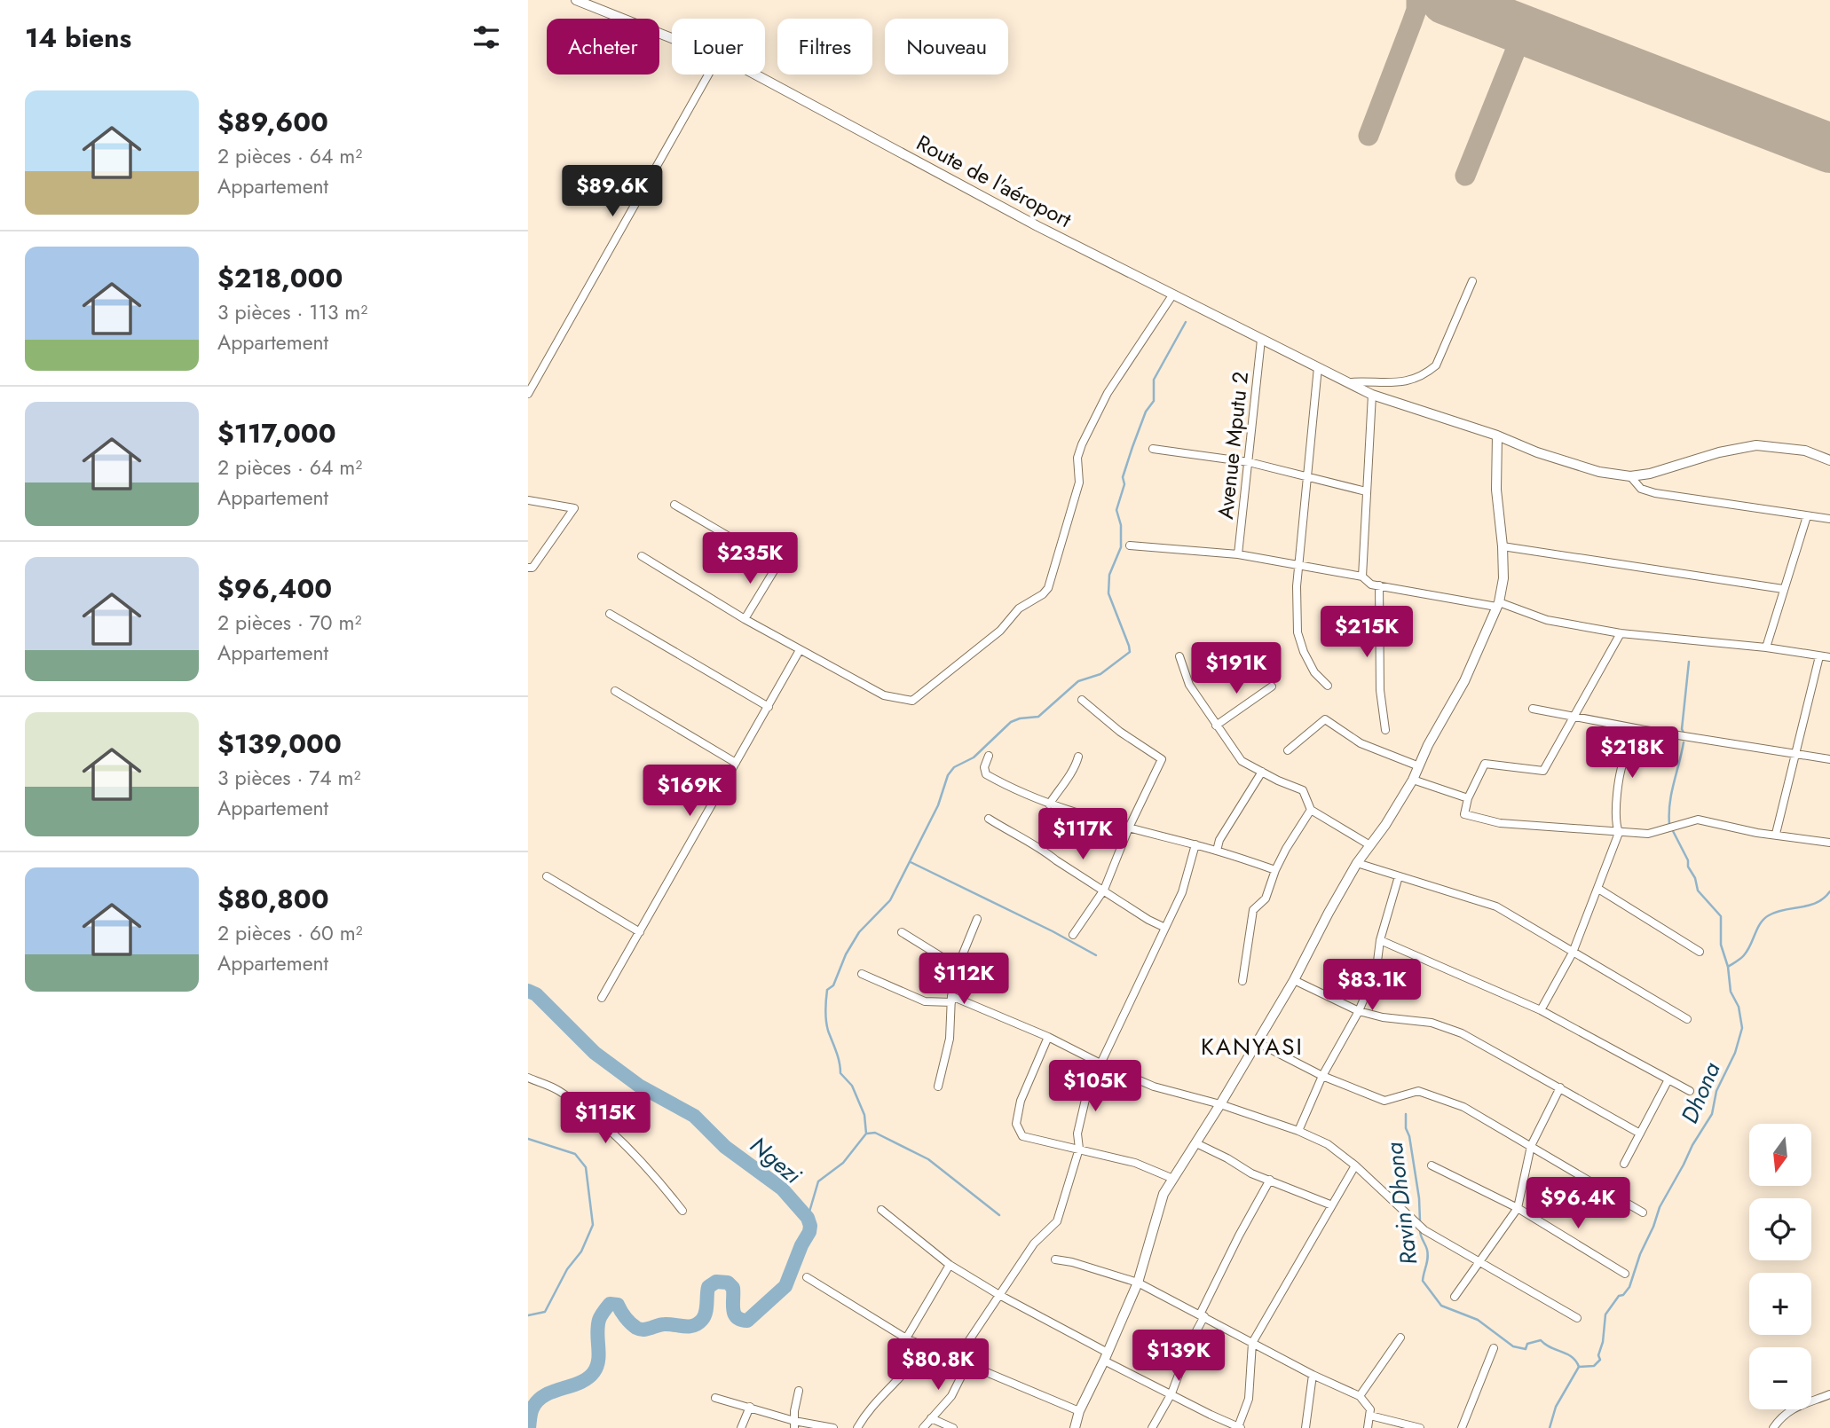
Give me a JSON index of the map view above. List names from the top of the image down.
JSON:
{
  "streets": {
    "street": ["Route de l'aéroport", "Avenue Mputu 2"]
  },
  "crossings": [
    ["Route de l'aéroport", "Avenue Mputu 2"]
  ],
  "districts": ["KANYASI"],
  "water": ["Dhona", "Ngezi", "Ravin Dhona"],
  "north": "bottom",
  "page": {
    "heading": "14 biens",
    "chip": [
      "Acheter",
      "Louer",
      "Filtres",
      "Nouveau"
    ],
    "list": [
      {
        "name": "$89,600",
        "note": "2 pièces · 64 m² · Appartement"
      },
      {
        "name": "$218,000",
        "note": "3 pièces · 113 m² · Appartement"
      },
      {
        "name": "$117,000",
        "note": "2 pièces · 64 m² · Appartement"
      },
      {
        "name": "$96,400",
        "note": "2 pièces · 70 m² · Appartement"
      },
      {
        "name": "$139,000",
        "note": "3 pièces · 74 m² · Appartement"
      },
      {
        "name": "$80,800",
        "note": "2 pièces · 60 m² · Appartement"
      }
    ],
    "price": [
      "$89.6K",
      "$235K",
      "$215K",
      "$191K",
      "$218K",
      "$169K",
      "$117K",
      "$112K",
      "$83.1K",
      "$105K",
      "$115K",
      "$96.4K",
      "$139K",
      "$80.8K"
    ],
    "map_buttons": ["+", "−"]
  }
}
